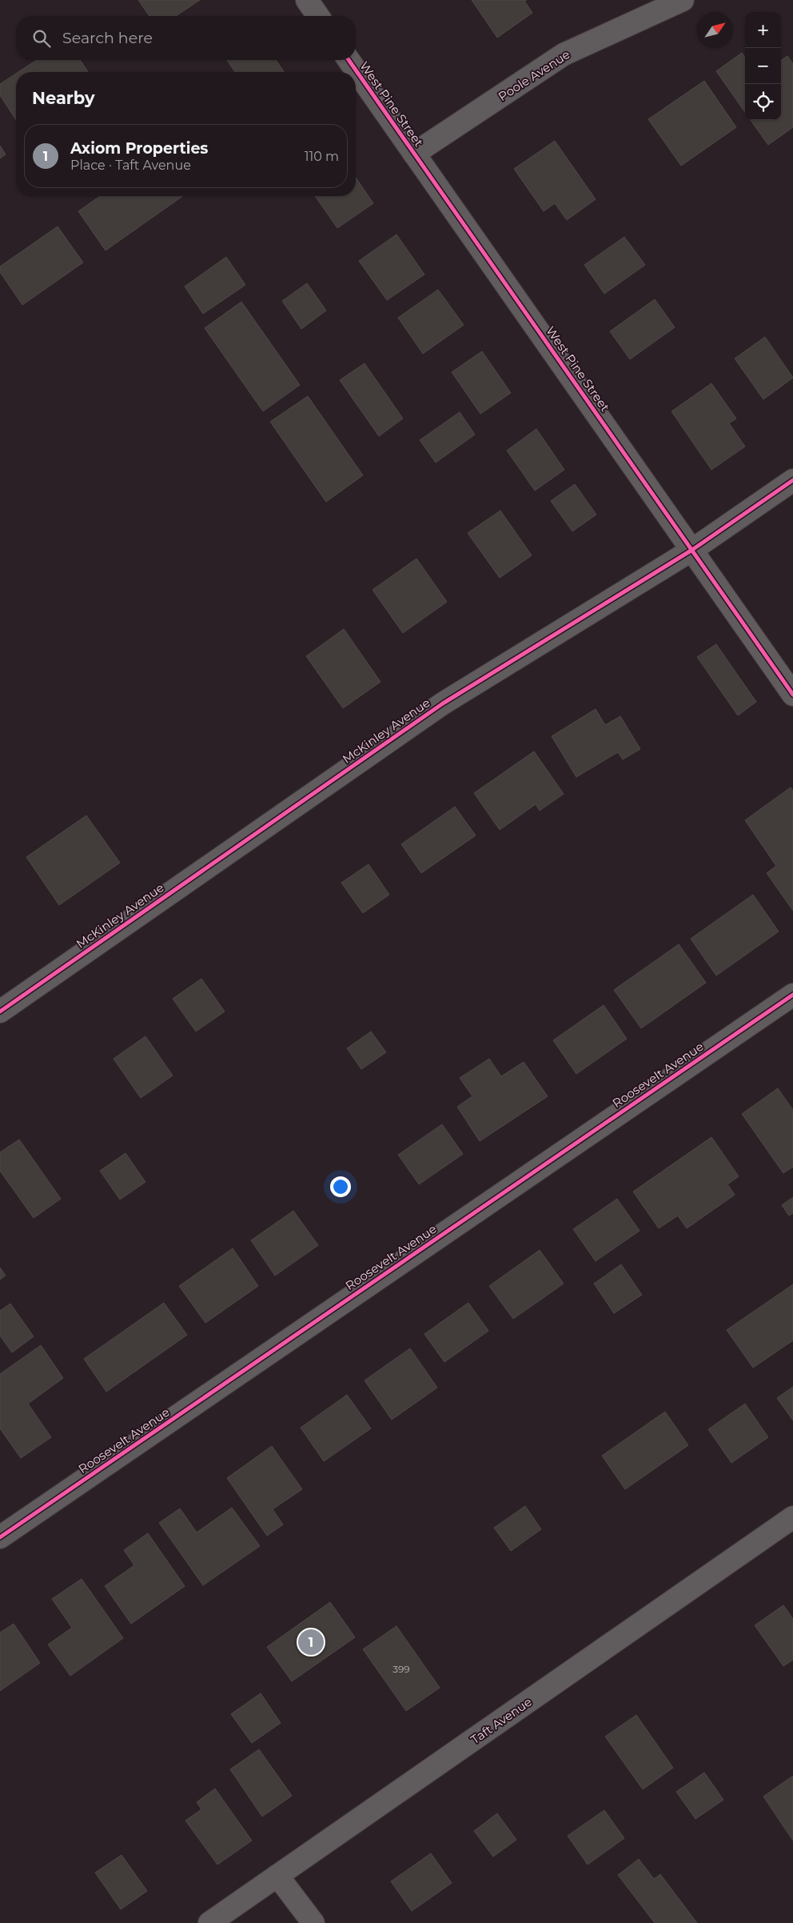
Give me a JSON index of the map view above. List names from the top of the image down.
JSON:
{
  "streets": {
    "street": [
      "Poole Avenue",
      "West Pine Street",
      "McKinley Avenue",
      "Roosevelt Avenue",
      "Taft Avenue"
    ]
  },
  "crossings": [
    ["Poole Avenue", "West Pine Street"],
    ["West Pine Street", "McKinley Avenue"]
  ],
  "house_numbers": ["399"],
  "north": "top right",
  "page": {
    "map_buttons": ["+", "−"],
    "search": "Search here",
    "heading": "Nearby",
    "list": [
      {
        "mark": "1",
        "name": "Axiom Properties",
        "note": "Place · Taft Avenue",
        "value": "110 m"
      }
    ],
    "pins": "1"
  }
}
